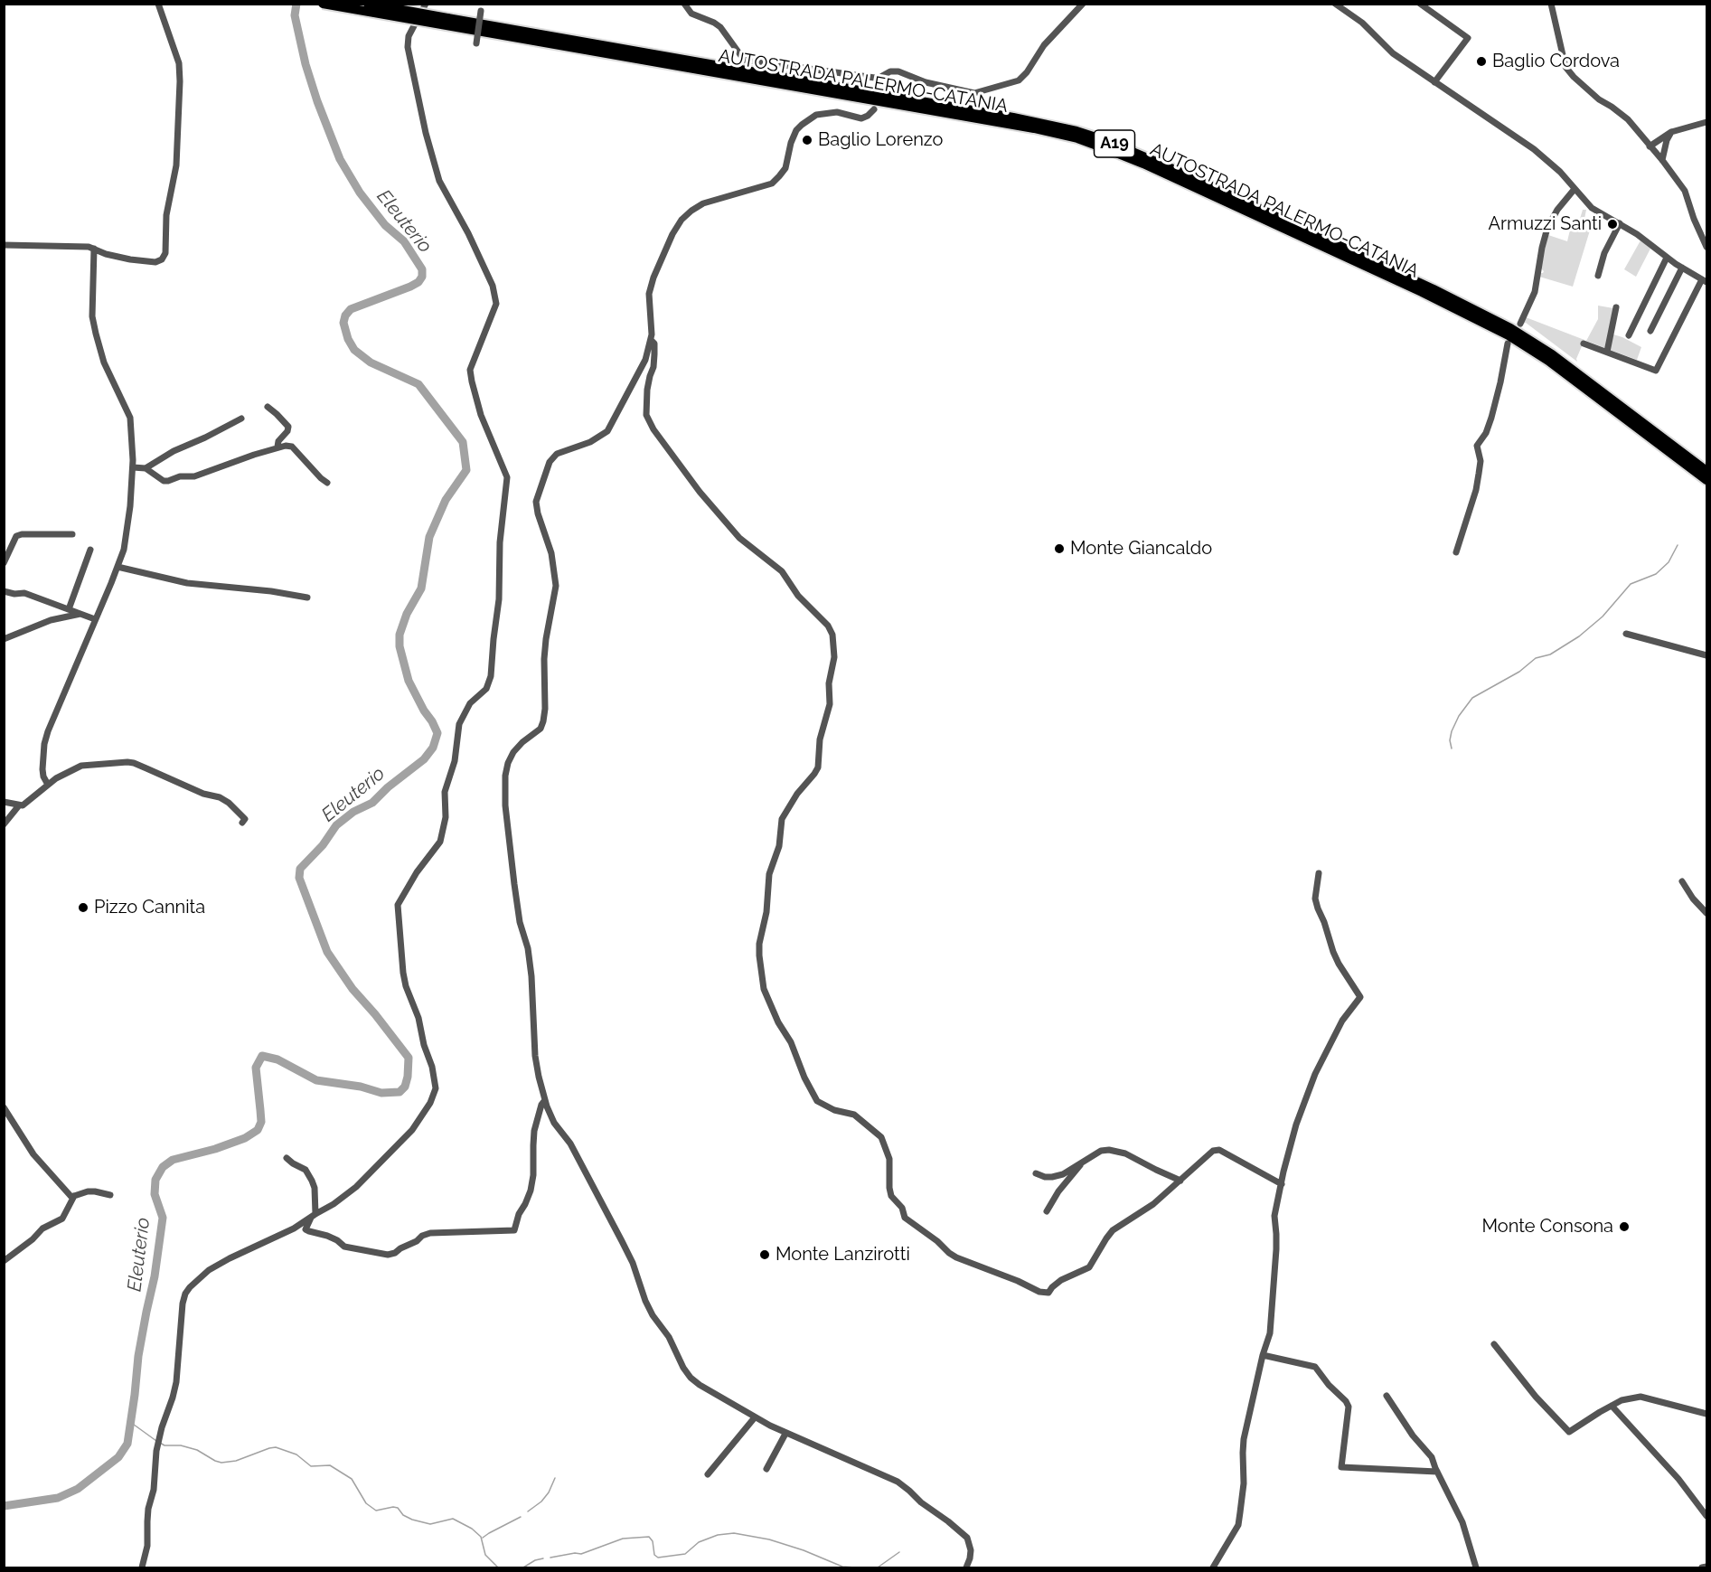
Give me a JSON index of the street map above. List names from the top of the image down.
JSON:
{
  "streets": {
    "highway": ["AUTOSTRADA PALERMO-CATANIA", "A19"]
  },
  "crossings": [
    ["AUTOSTRADA PALERMO-CATANIA", "A19"]
  ],
  "water": ["Eleuterio"],
  "places": [
    "Baglio Cordova",
    "Baglio Lorenzo",
    "Armuzzi Santi",
    "Monte Giancaldo",
    "Pizzo Cannita",
    "Monte Consona",
    "Monte Lanzirotti"
  ]
}
